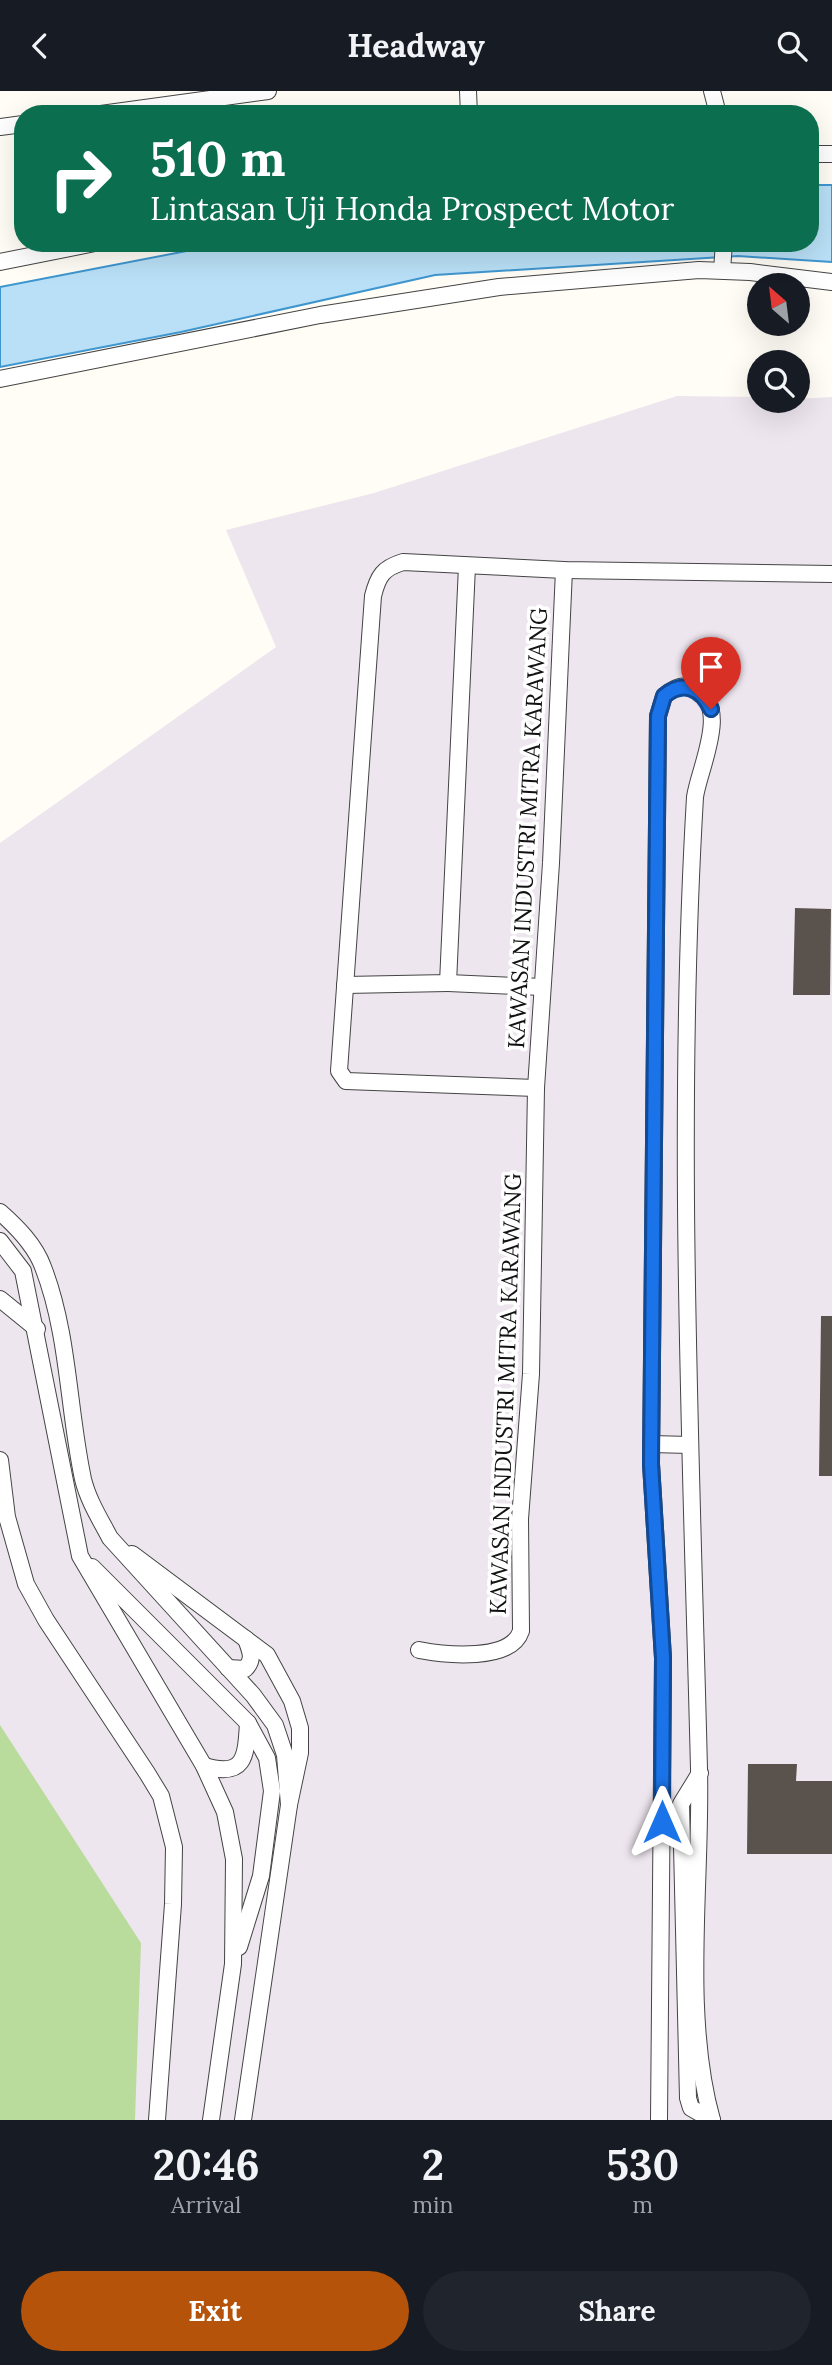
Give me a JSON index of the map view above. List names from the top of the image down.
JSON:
{
  "streets": {
    "street": ["KAWASAN INDUSTRI MITRA KARAWANG"]
  },
  "north": "top left",
  "page": {
    "header": "Headway",
    "turn": ["510 m", "Lintasan Uji Honda Prospect Motor"],
    "eta": [
      "20:46",
      "Arrival",
      "2",
      "min",
      "530",
      "m"
    ],
    "buttons": ["Exit", "Share"]
  }
}
